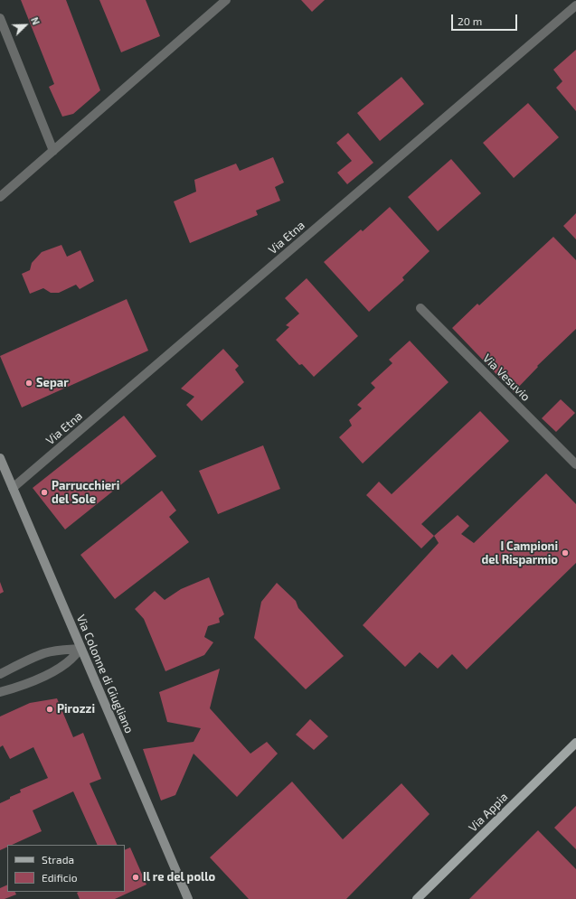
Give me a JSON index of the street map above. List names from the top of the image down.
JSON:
{
  "streets": {
    "main road": ["Via Colonne di Giugliano", "Via Appia"],
    "street": ["Via Etna", "Via Vesuvio"]
  },
  "crossings": [
    ["Via Etna", "Via Colonne di Giugliano"]
  ],
  "places": [
    "Separ",
    "Parrucchieri del Sole",
    "I Campioni del Risparmio",
    "Pirozzi",
    "Il re del pollo"
  ],
  "legend": ["Strada", "Edificio"],
  "scale_bar": "20 m",
  "north": "top right"
}
